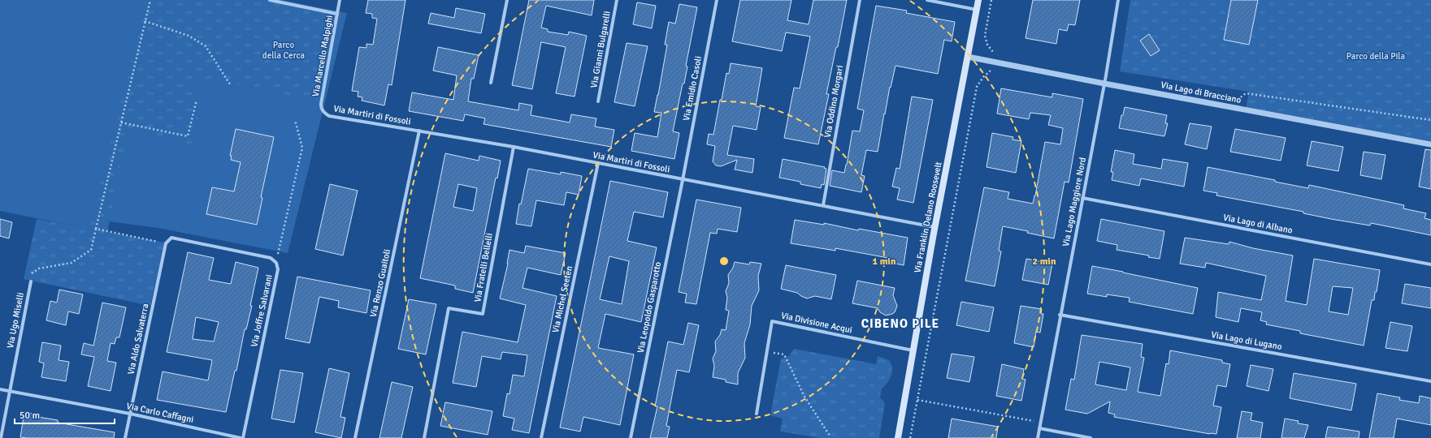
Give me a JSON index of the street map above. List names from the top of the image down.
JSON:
{
  "streets": {
    "main road": ["Via Franklin Delano Roosevelt"],
    "street": [
      "Via Gianni Bulgarelli",
      "Via Marcello Malpighi",
      "Via Emidio Casoli",
      "Via Lago di Bracciano",
      "Via Oddino Morgari",
      "Via Martiri di Fossoli",
      "Via Lago Maggiore Nord",
      "Via Lago di Albano",
      "Via Fratelli Bellelli",
      "Via Renzo Guaitoli",
      "Via Michel Seeten",
      "Via Leopoldo Gasparotto",
      "Via Joffre Salvarani",
      "Via Ugo Miselli",
      "Via Divisione Acqui",
      "Via Aldo Salvaterra",
      "Via Lago di Lugano",
      "Via Carlo Caffagni"
    ]
  },
  "crossings": [
    ["Via Marcello Malpighi", "Via Martiri di Fossoli"],
    ["Via Emidio Casoli", "Via Martiri di Fossoli"],
    ["Via Emidio Casoli", "Via Leopoldo Gasparotto"],
    ["Via Lago di Bracciano", "Via Lago Maggiore Nord"],
    ["Via Lago di Bracciano", "Via Franklin Delano Roosevelt"],
    ["Via Oddino Morgari", "Via Martiri di Fossoli"],
    ["Via Martiri di Fossoli", "Via Franklin Delano Roosevelt"],
    ["Via Martiri di Fossoli", "Via Fratelli Bellelli"],
    ["Via Martiri di Fossoli", "Via Renzo Guaitoli"],
    ["Via Martiri di Fossoli", "Via Michel Seeten"],
    ["Via Martiri di Fossoli", "Via Leopoldo Gasparotto"],
    ["Via Lago Maggiore Nord", "Via Lago di Albano"],
    ["Via Lago Maggiore Nord", "Via Lago di Lugano"],
    ["Via Franklin Delano Roosevelt", "Via Divisione Acqui"],
    ["Via Joffre Salvarani", "Via Aldo Salvaterra"],
    ["Via Ugo Miselli", "Via Carlo Caffagni"],
    ["Via Aldo Salvaterra", "Via Carlo Caffagni"]
  ],
  "districts": ["CIBENO PILE"],
  "parks": ["Parco della Cerca", "Parco della Pila"],
  "scale_bar": "50 m",
  "rings": ["1 min", "2 min"]
}
